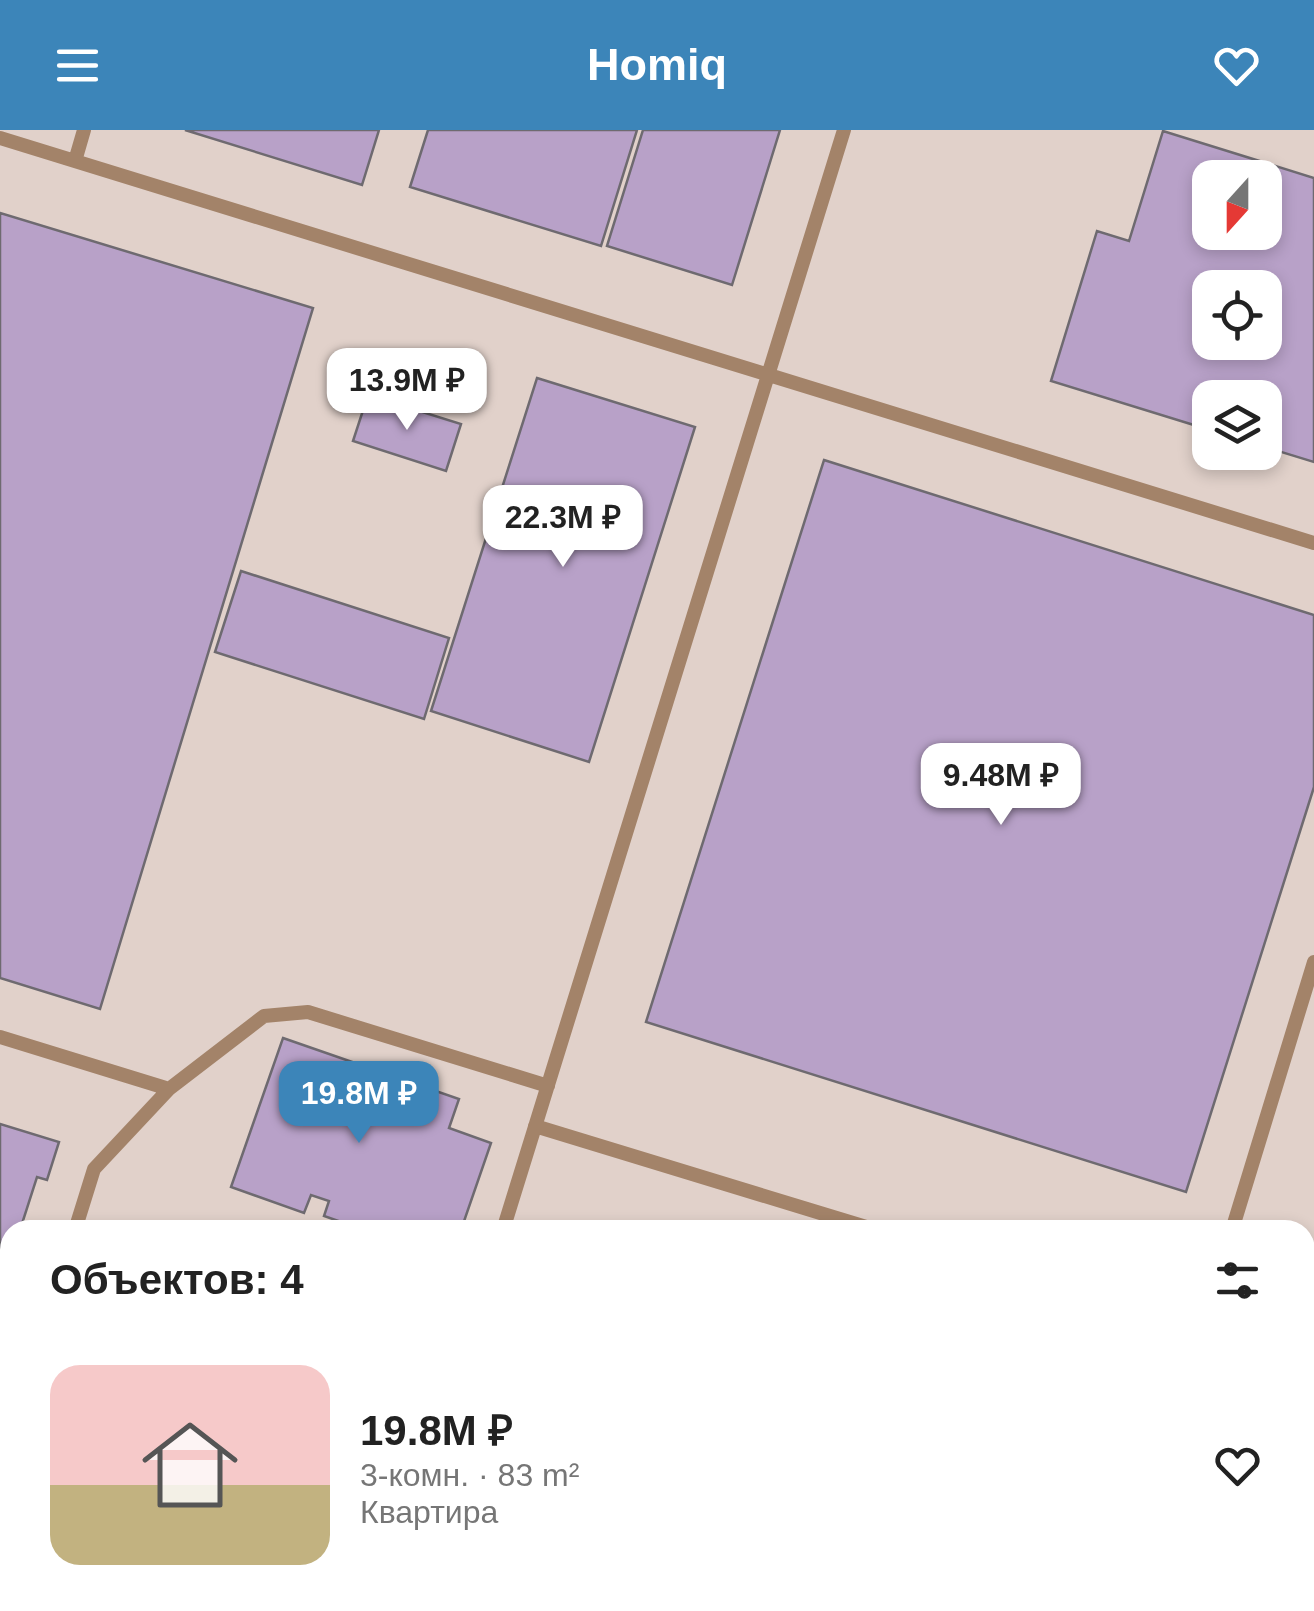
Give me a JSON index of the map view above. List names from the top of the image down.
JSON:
{
  "north": "bottom",
  "page": {
    "header": "Homiq",
    "price": [
      "13.9M ₽",
      "22.3M ₽",
      "9.48M ₽",
      "19.8M ₽"
    ],
    "heading": "Объектов: 4",
    "list": [
      {
        "name": "19.8M ₽",
        "note": "3-комн. · 83 m² · Квартира"
      }
    ]
  }
}
